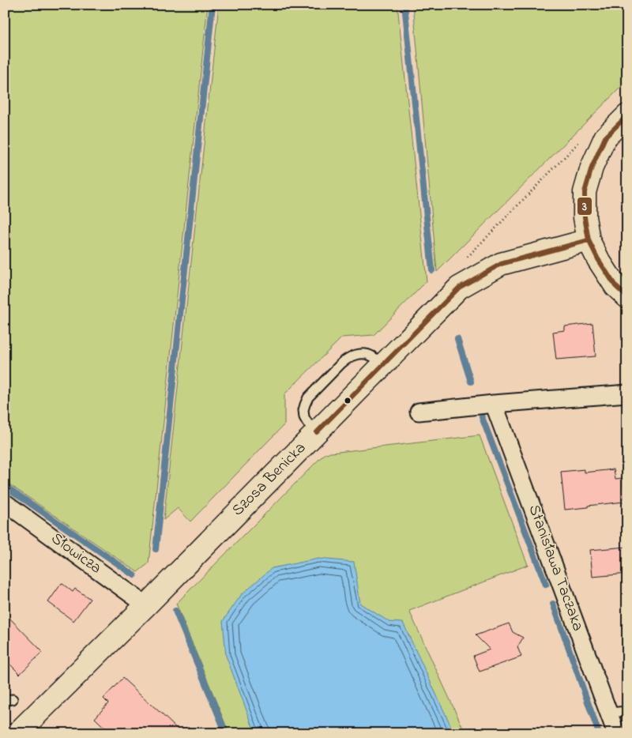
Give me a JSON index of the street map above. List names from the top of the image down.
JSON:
{
  "streets": {
    "street": ["Szosa Benicka", "Słowicza", "Stanisława Taczaka"]
  },
  "crossings": [
    ["Szosa Benicka", "Słowicza"]
  ],
  "lines": ["transit line 3"]
}
